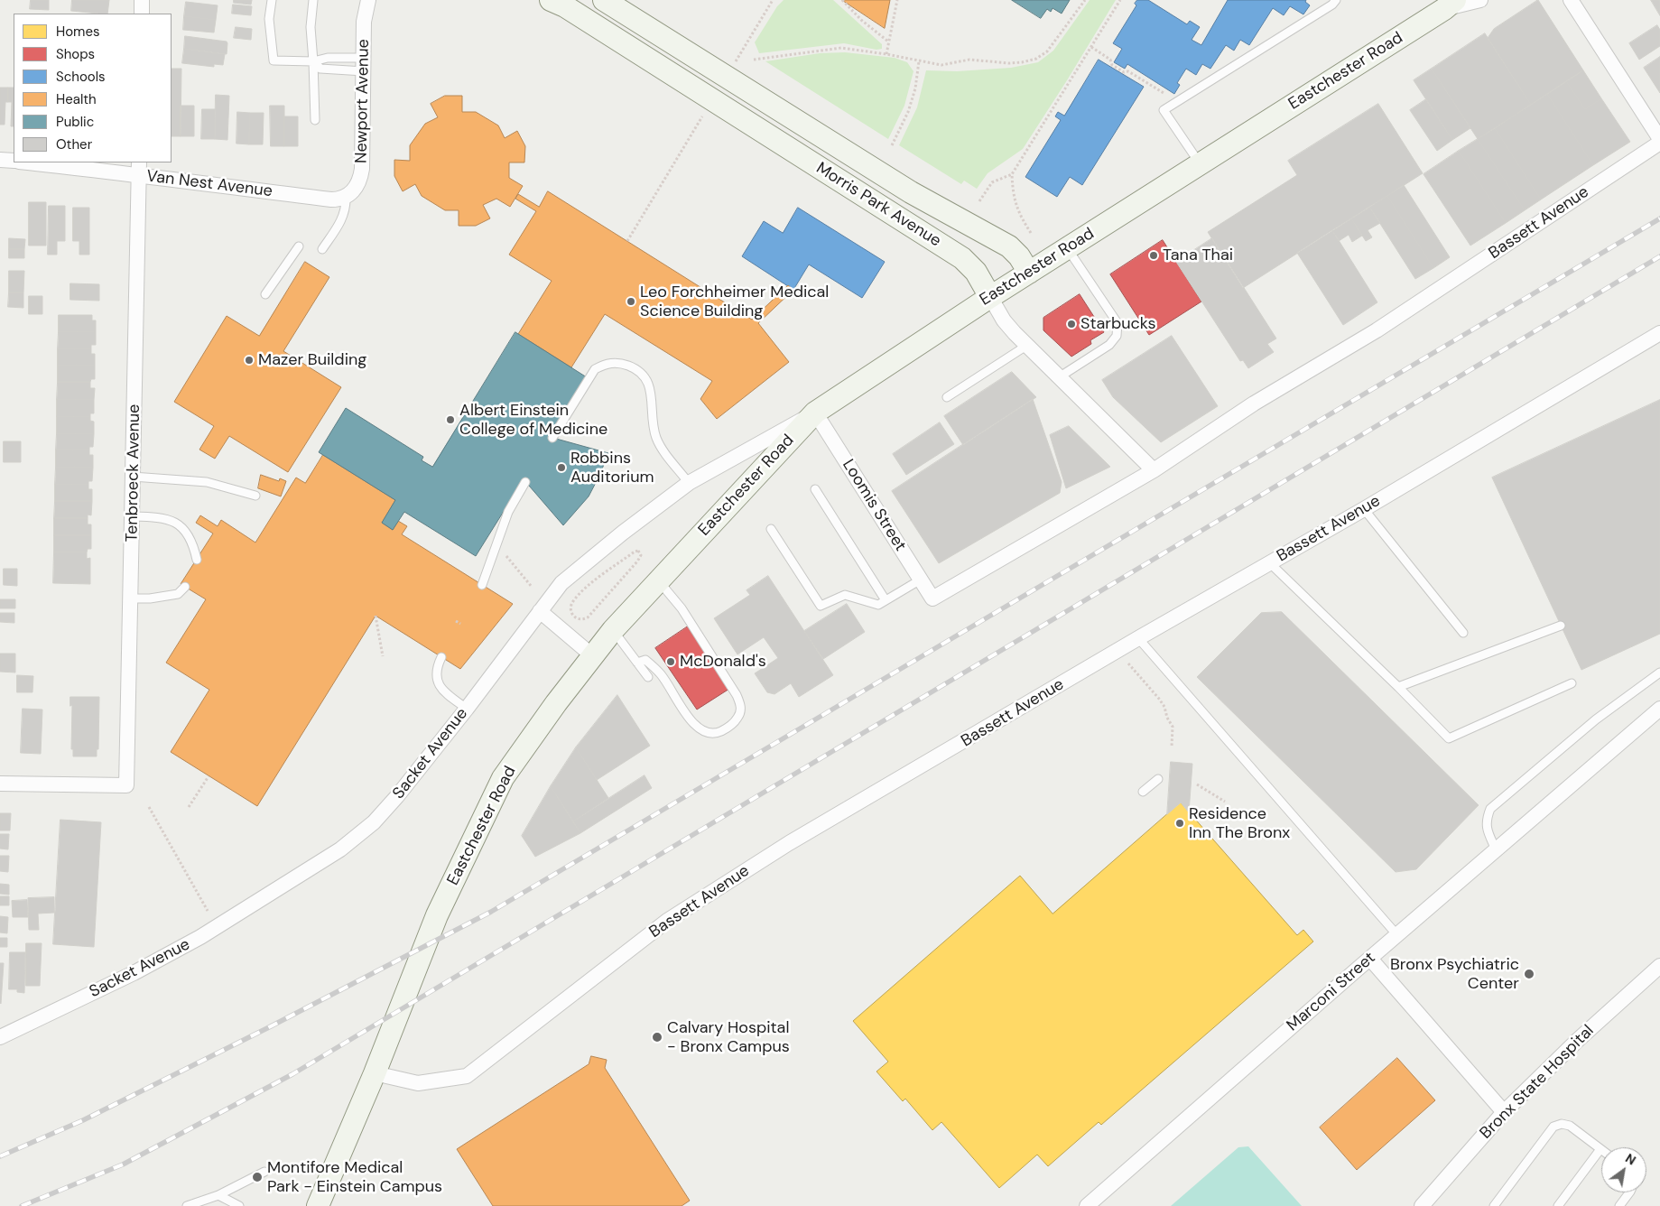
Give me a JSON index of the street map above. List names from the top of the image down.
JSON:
{
  "streets": {
    "main road": ["Eastchester Road", "Morris Park Avenue"],
    "street": [
      "Newport Avenue",
      "Van Nest Avenue",
      "Bassett Avenue",
      "Tenbroeck Avenue",
      "Loomis Street",
      "Sacket Avenue",
      "Marconi Street",
      "Bronx State Hospital"
    ]
  },
  "crossings": [
    ["Eastchester Road", "Morris Park Avenue"],
    ["Eastchester Road", "Bassett Avenue"],
    ["Eastchester Road", "Loomis Street"],
    ["Eastchester Road", "Sacket Avenue"],
    ["Newport Avenue", "Van Nest Avenue"],
    ["Van Nest Avenue", "Tenbroeck Avenue"],
    ["Morris Park Avenue", "Bassett Avenue"],
    ["Bassett Avenue", "Loomis Street"],
    ["Loomis Street", "Sacket Avenue"]
  ],
  "places": [
    "Tana Thai",
    "Leo Forchheimer Medical Science Building",
    "Starbucks",
    "Mazer Building",
    "Albert Einstein College of Medicine",
    "Robbins Auditorium",
    "McDonald's",
    "Residence Inn The Bronx",
    "Bronx Psychiatric Center",
    "Calvary Hospital - Bronx Campus",
    "Montifore Medical Park - Einstein Campus"
  ],
  "legend": [
    "Homes",
    "Shops",
    "Schools",
    "Health",
    "Public",
    "Other"
  ],
  "north": "top right"
}
